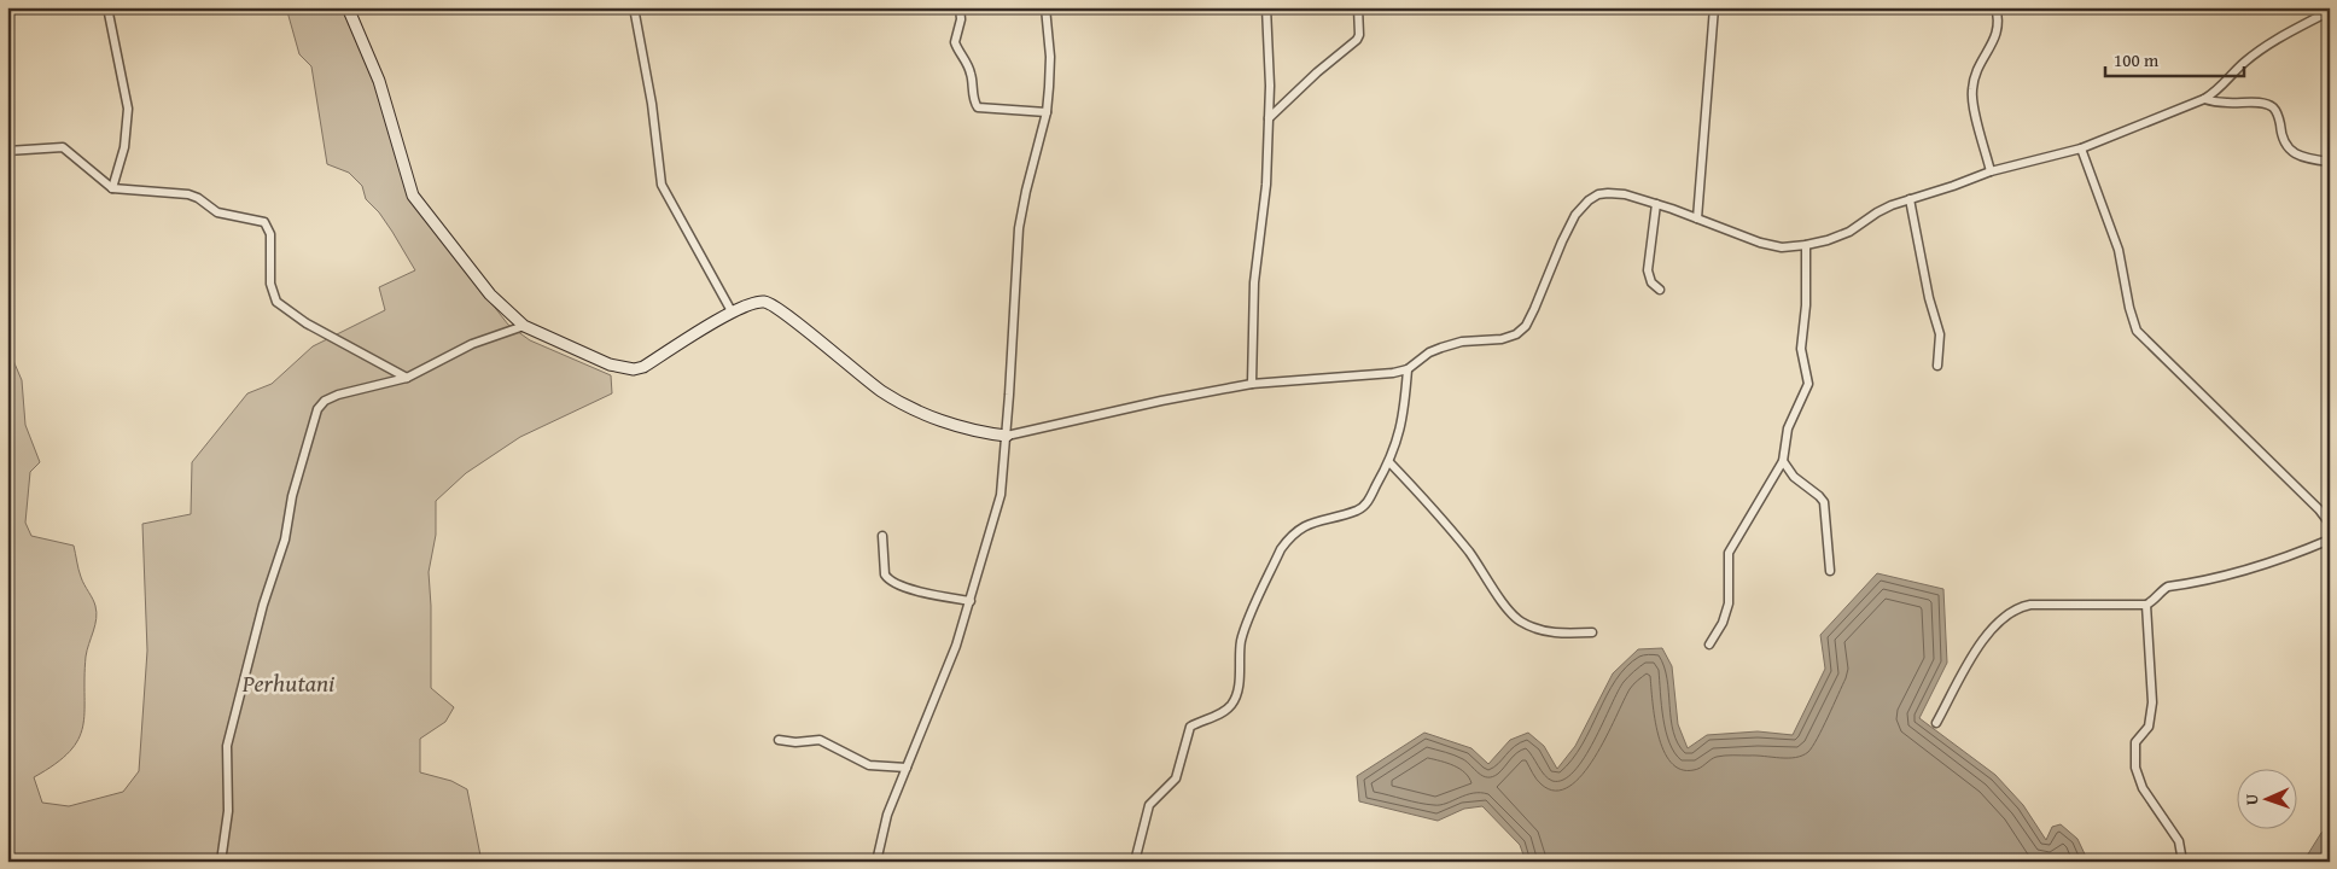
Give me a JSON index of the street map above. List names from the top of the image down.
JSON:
{
  "parks": ["Perhutani"],
  "scale_bar": "100 m",
  "north": "left"
}
